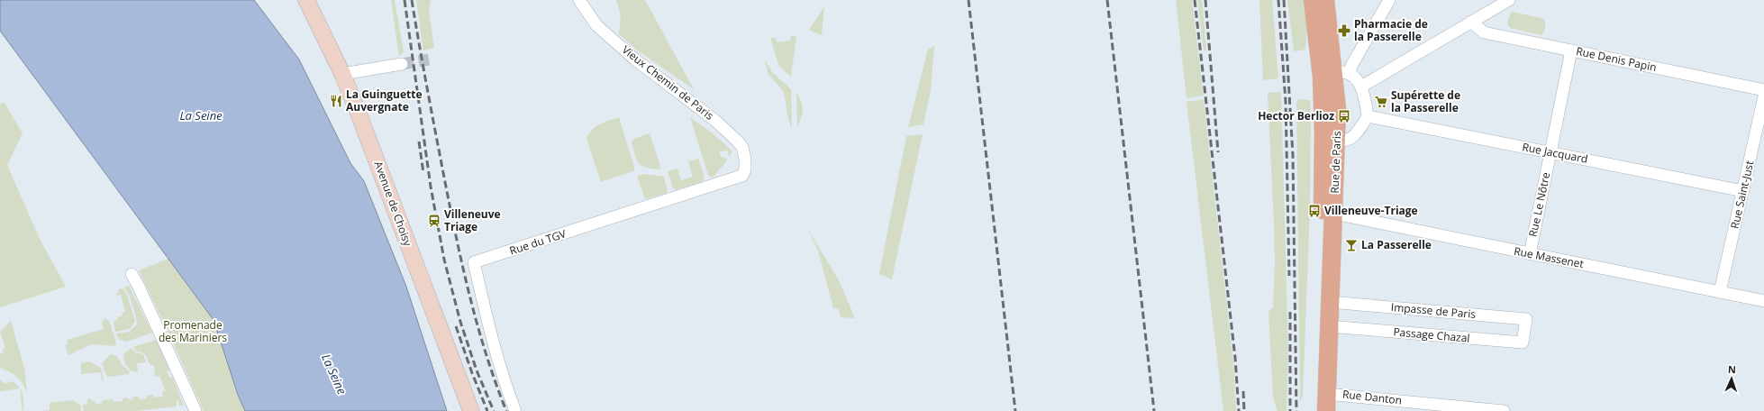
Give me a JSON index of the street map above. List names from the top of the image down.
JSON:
{
  "streets": {
    "main road": ["Rue de Paris", "Avenue de Choisy"],
    "street": [
      "Rue Denis Papin",
      "Vieux Chemin de Paris",
      "Rue Jacquard",
      "Rue Saint-Just",
      "Rue Le Nôtre",
      "Rue du TGV",
      "Rue Massenet",
      "Impasse de Paris",
      "Passage Chazal",
      "Rue Danton"
    ]
  },
  "crossings": [
    ["Rue Denis Papin", "Rue Le Nôtre"],
    ["Vieux Chemin de Paris", "Rue du TGV"],
    ["Rue Jacquard", "Rue Saint-Just"],
    ["Rue Jacquard", "Rue Le Nôtre"],
    ["Rue de Paris", "Rue Massenet"],
    ["Rue de Paris", "Impasse de Paris"],
    ["Rue de Paris", "Passage Chazal"],
    ["Rue de Paris", "Rue Danton"],
    ["Rue Saint-Just", "Rue Massenet"],
    ["Rue Le Nôtre", "Rue Massenet"],
    ["Impasse de Paris", "Passage Chazal"]
  ],
  "water": ["La Seine"],
  "parks": ["Promenade des Mariniers"],
  "places": {
    "pharmacy": ["Pharmacie de la Passerelle"],
    "restaurant": ["La Guinguette Auvergnate"],
    "supermarket": ["Supérette de la Passerelle"],
    "bus stop": ["Hector Berlioz", "Villeneuve-Triage"],
    "station": ["Villeneuve Triage"],
    "bar": ["La Passerelle"]
  },
  "north": "top"
}
